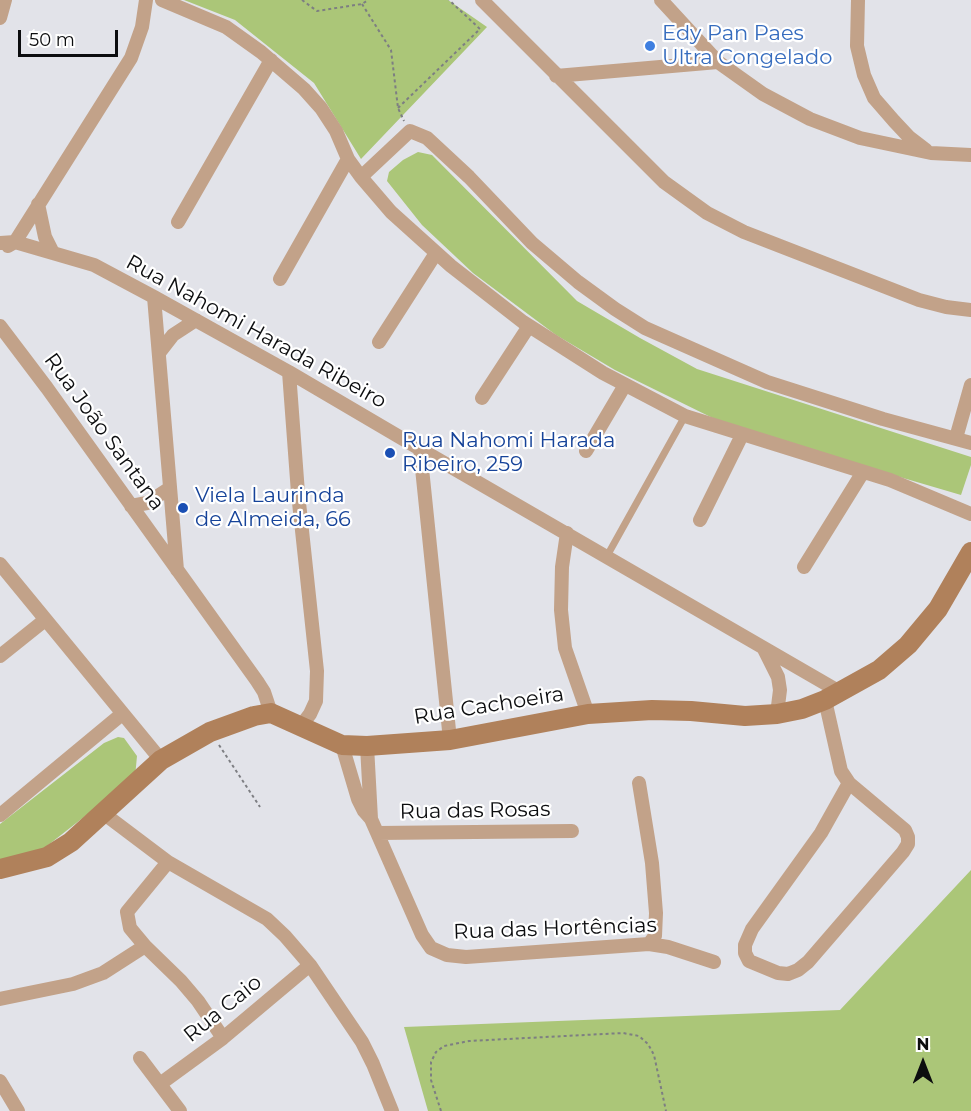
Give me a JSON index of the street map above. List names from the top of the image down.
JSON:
{
  "streets": {
    "main road": ["Rua Cachoeira"],
    "street": [
      "Rua Nahomi Harada Ribeiro",
      "Rua João Santana",
      "Rua das Rosas",
      "Rua das Hortências",
      "Rua Caio"
    ]
  },
  "crossings": [
    ["Rua Nahomi Harada Ribeiro", "Rua Cachoeira"],
    ["Rua João Santana", "Rua Cachoeira"],
    ["Rua Cachoeira", "Rua das Hortências"],
    ["Rua das Rosas", "Rua das Hortências"]
  ],
  "places": ["Edy Pan Paes Ultra Congelado", "Rua Nahomi Harada Ribeiro, 259", "Viela Laurinda de Almeida, 66"],
  "scale_bar": "50 m",
  "north": "top"
}
